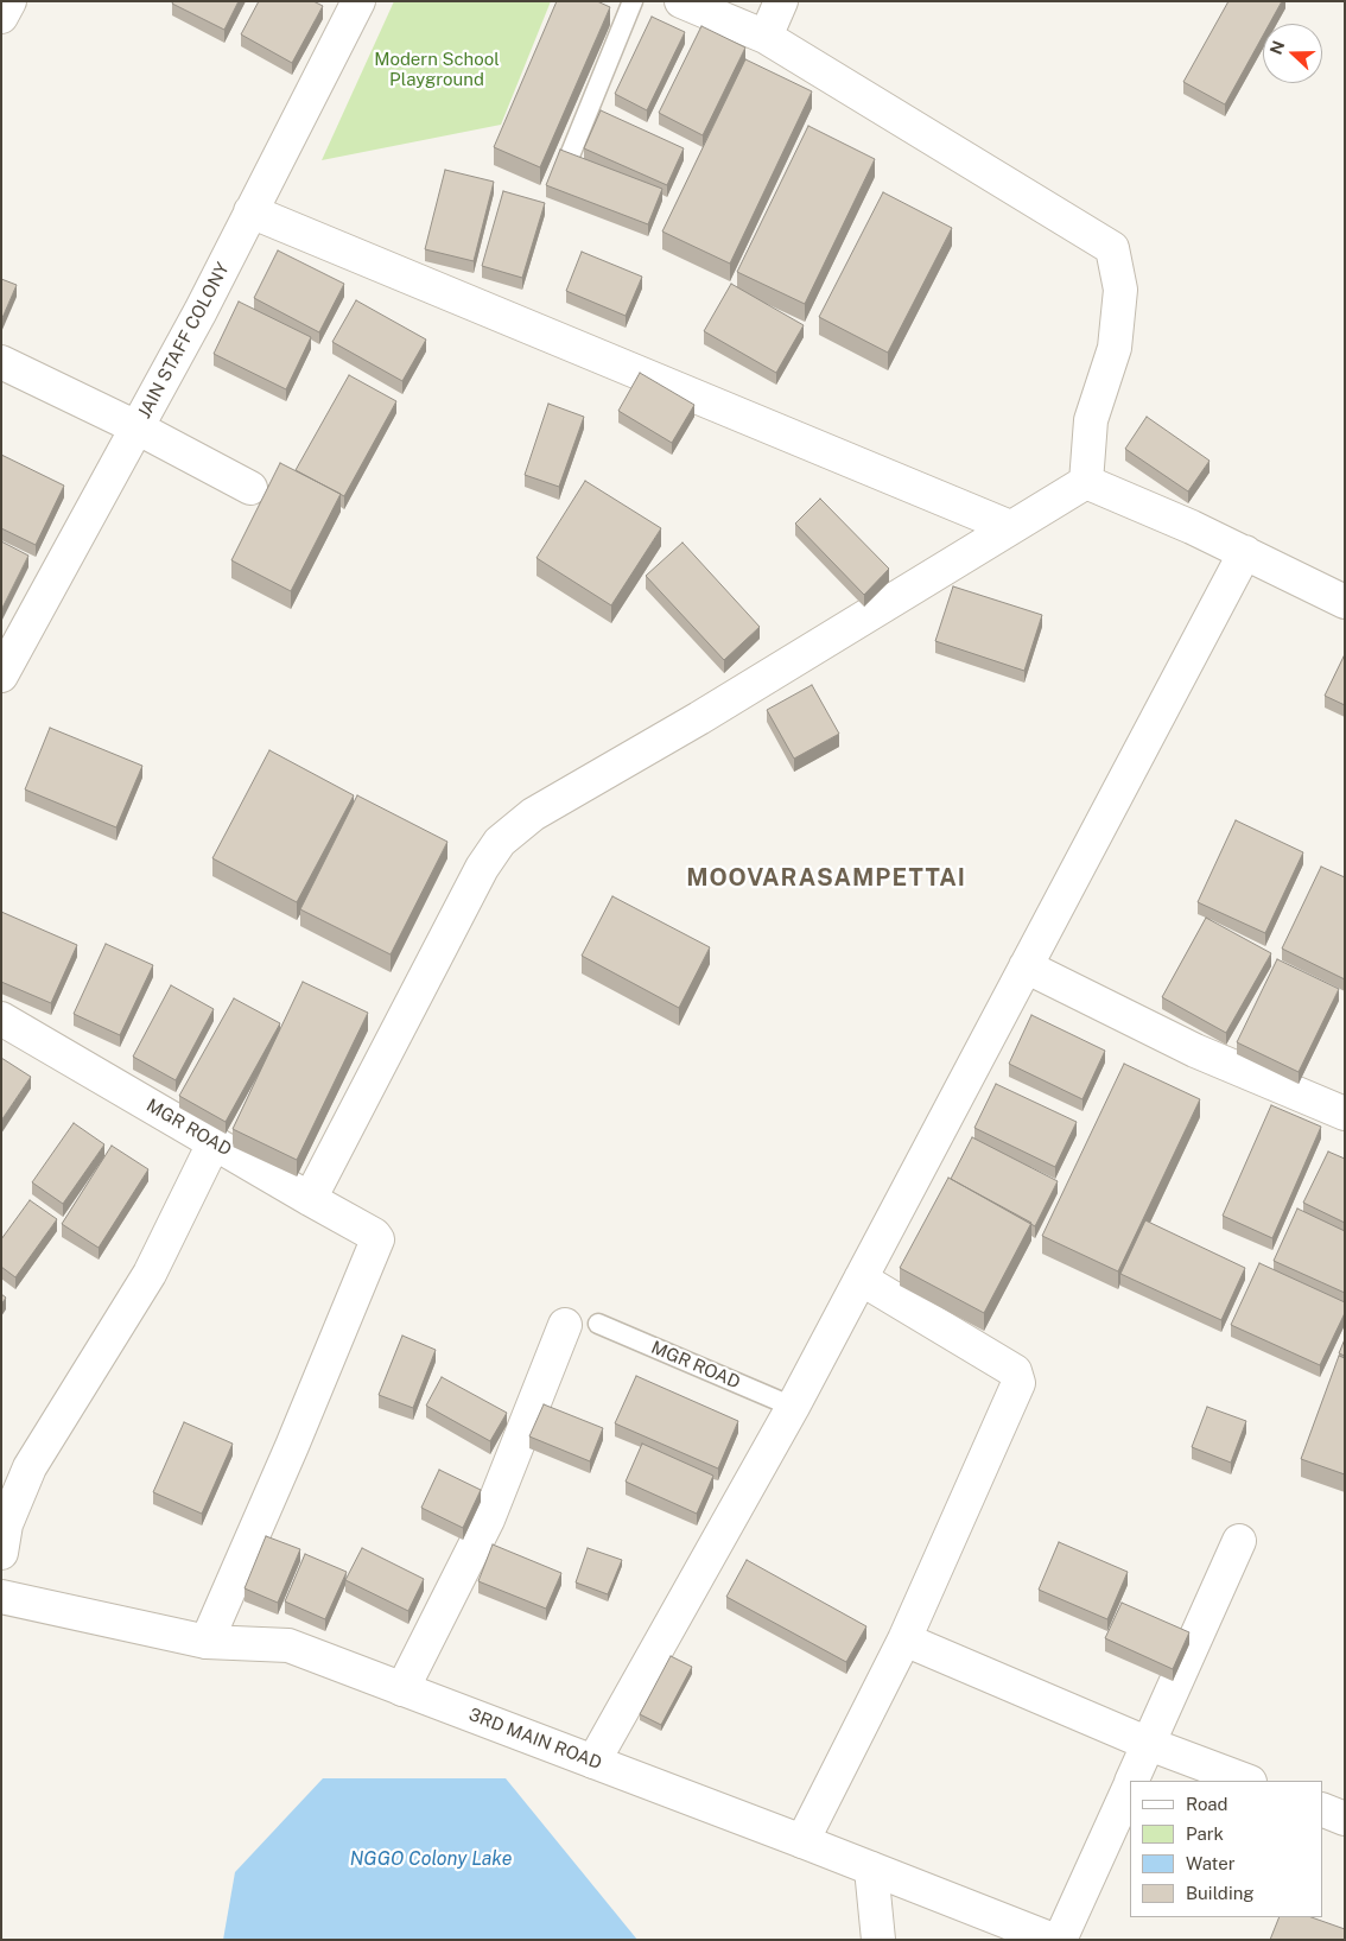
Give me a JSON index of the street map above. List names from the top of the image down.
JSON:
{
  "streets": {
    "street": ["JAIN STAFF COLONY", "MGR ROAD", "3RD MAIN ROAD"]
  },
  "crossings": [
    ["MGR ROAD", "3RD MAIN ROAD"]
  ],
  "districts": ["MOOVARASAMPETTAI"],
  "water": ["NGGO Colony Lake"],
  "parks": ["Modern School Playground"],
  "legend": [
    "Road",
    "Park",
    "Water",
    "Building"
  ],
  "north": "left"
}
